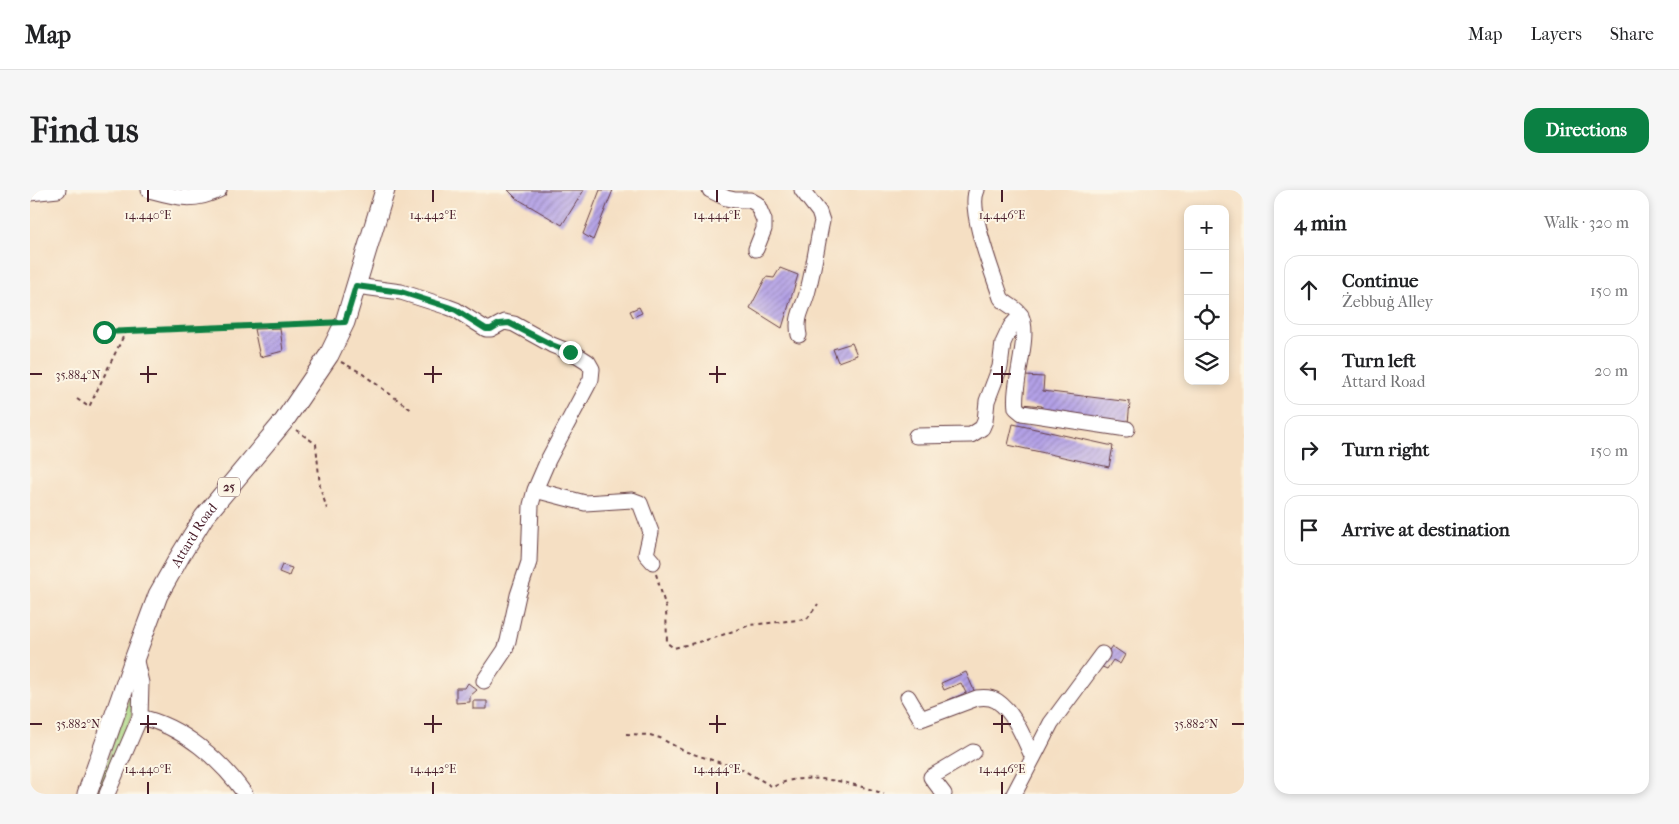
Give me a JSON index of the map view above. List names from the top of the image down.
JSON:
{
  "streets": {
    "main road": ["25", "Attard Road"]
  },
  "page": {
    "header": "Map",
    "nav": ["Map", "Layers", "Share"],
    "buttons": "Directions",
    "title": "Find us",
    "heading": ["4 min", "Walk · 320 m"],
    "map_buttons": ["+", "−"],
    "list": [
      ["Continue", "Żebbuġ Alley", "150 m"],
      ["Turn left", "Attard Road", "20 m"],
      ["Turn right", "150 m"],
      "Arrive at destination"
    ]
  },
  "coordinates": [
    "14.440°E",
    "14.442°E",
    "14.444°E",
    "14.446°E",
    "35.884°N",
    "35.882°N"
  ]
}
